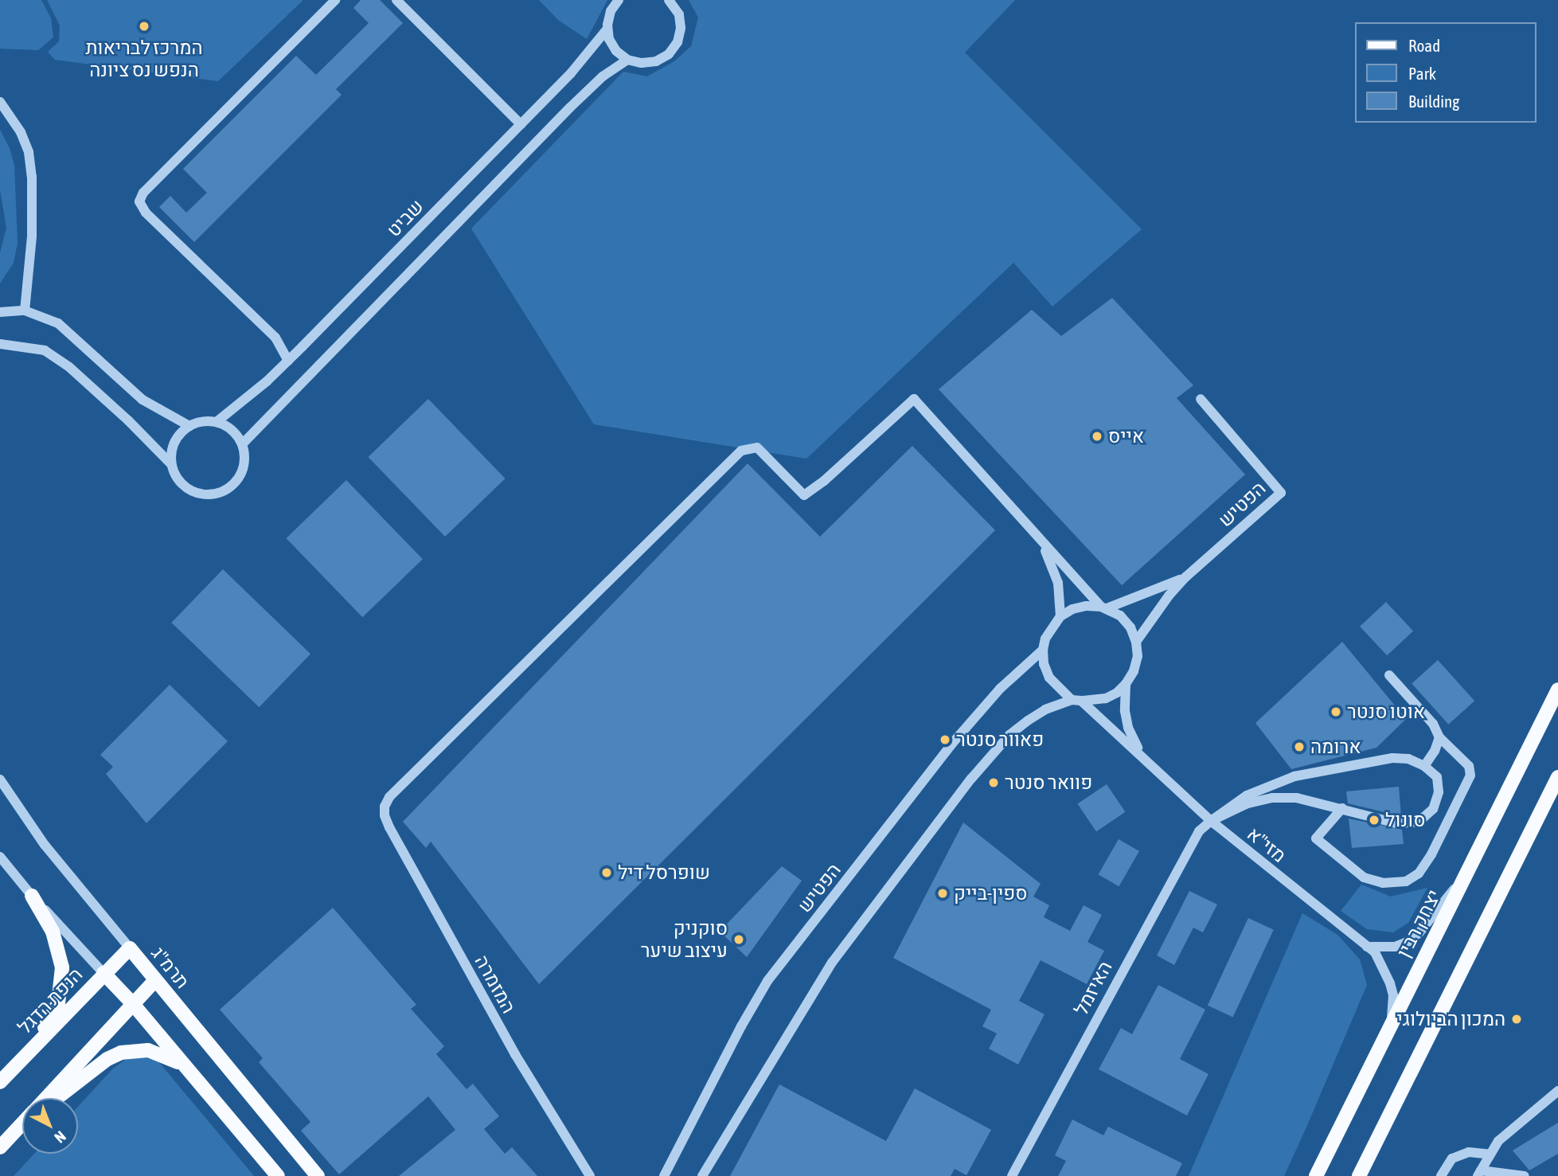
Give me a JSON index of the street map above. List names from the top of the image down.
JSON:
{
  "streets": {
    "main road": ["יצחק רבין", "תרמ\"ג", "הנפת הדגל"],
    "street": [
      "שביט",
      "הפטיש",
      "מזי\"א",
      "המזמרה",
      "האיזמל"
    ]
  },
  "crossings": [
    ["הפטיש", "מזי\"א"],
    ["מזי\"א", "יצחק רבין"],
    ["מזי\"א", "האיזמל"],
    ["תרמ\"ג", "הנפת הדגל"]
  ],
  "places": [
    "המרכז לבריאות הנפש נס ציונה",
    "אייס",
    "אוטו סנטר",
    "פאוור סנטר",
    "ארומה",
    "פוואר סנטר",
    "סונול",
    "שופרסל דיל",
    "ספין-בייק",
    "סוקניק עיצוב שיער",
    "המכון הביולוגי"
  ],
  "legend": ["Road", "Park", "Building"],
  "north": "bottom right"
}
